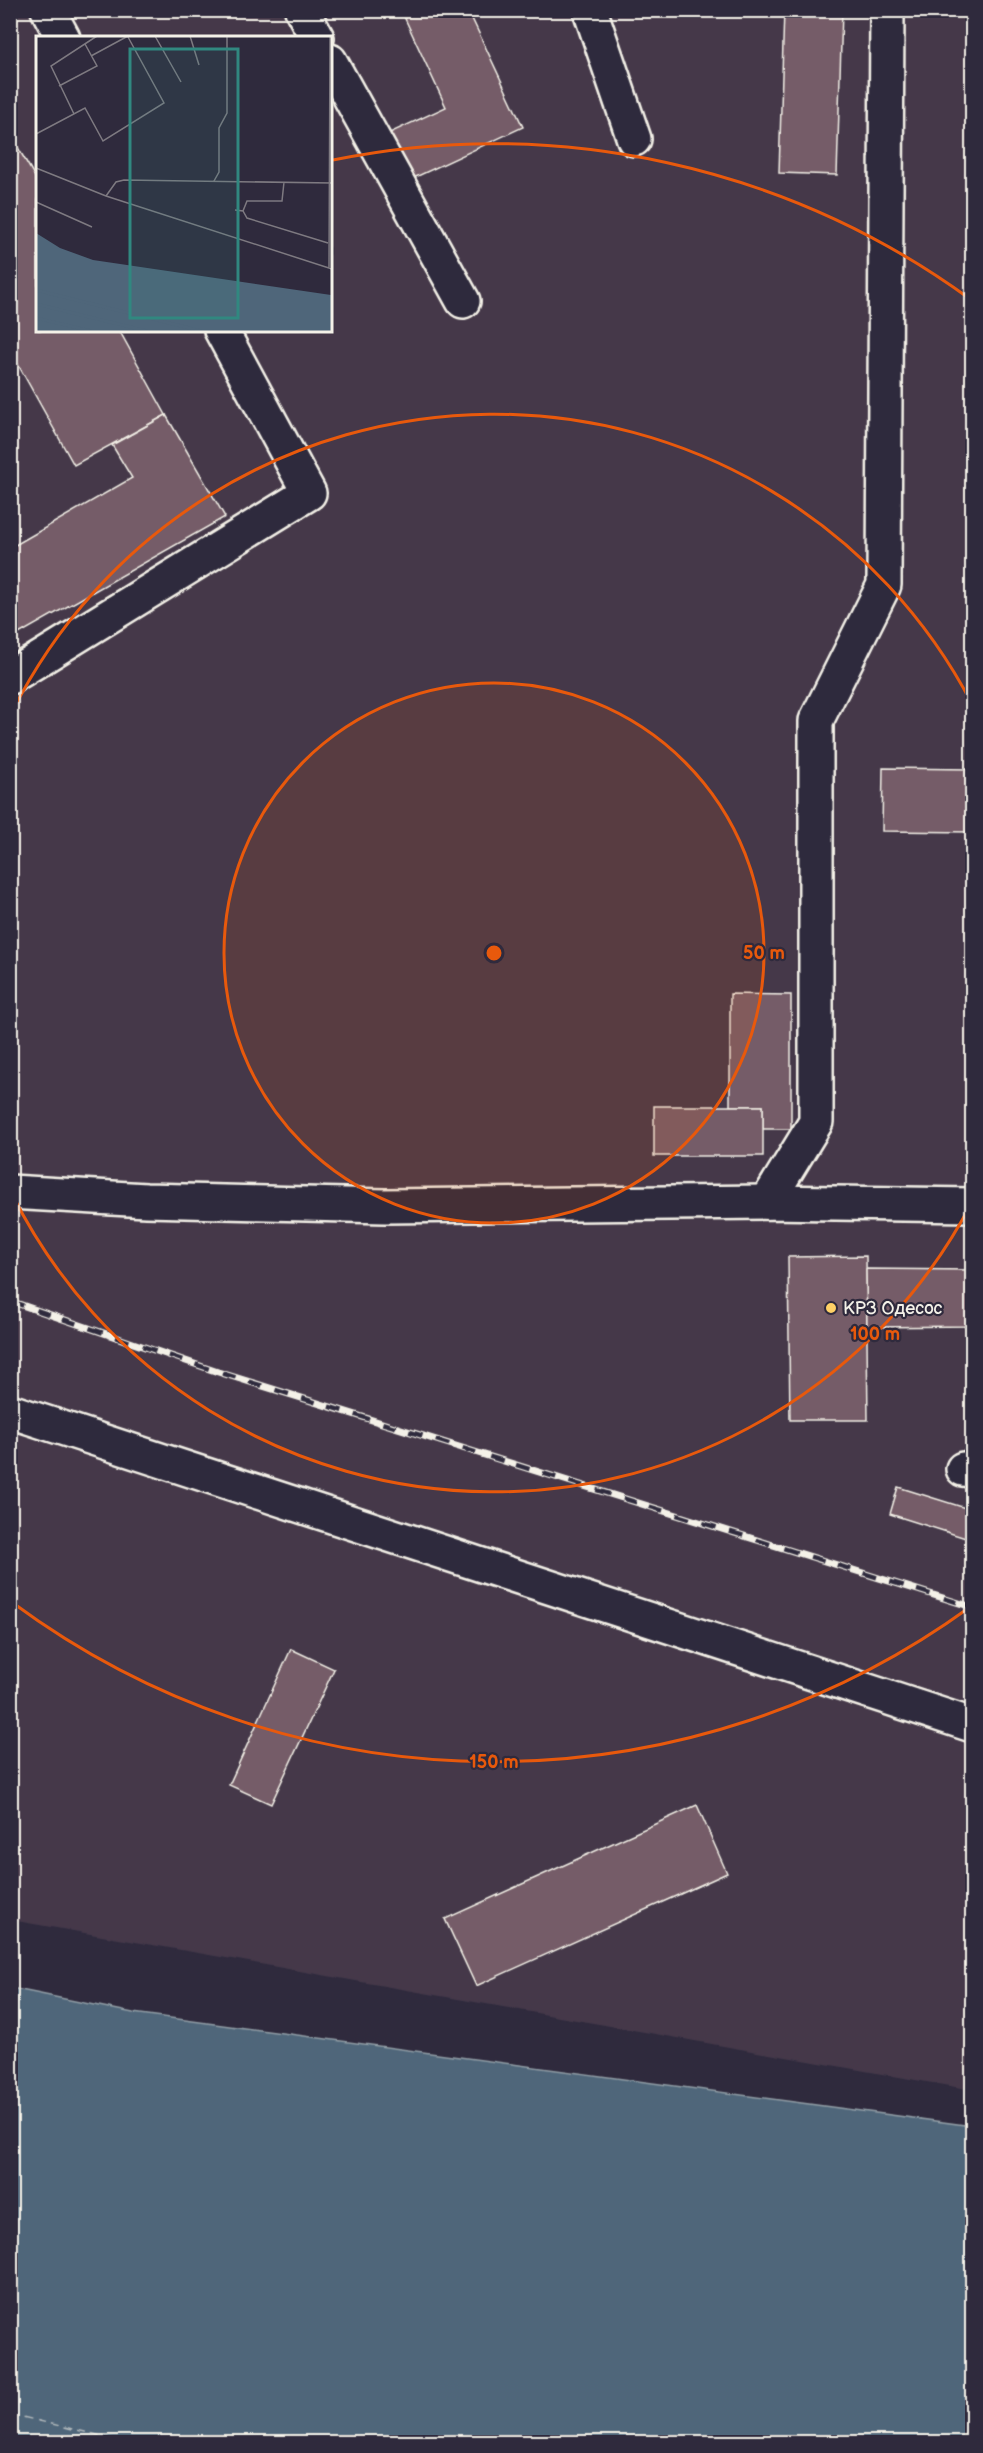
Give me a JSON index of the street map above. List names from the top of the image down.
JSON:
{
  "places": ["КРЗ Одесос"],
  "rings": ["50 m", "100 m", "150 m"]
}
